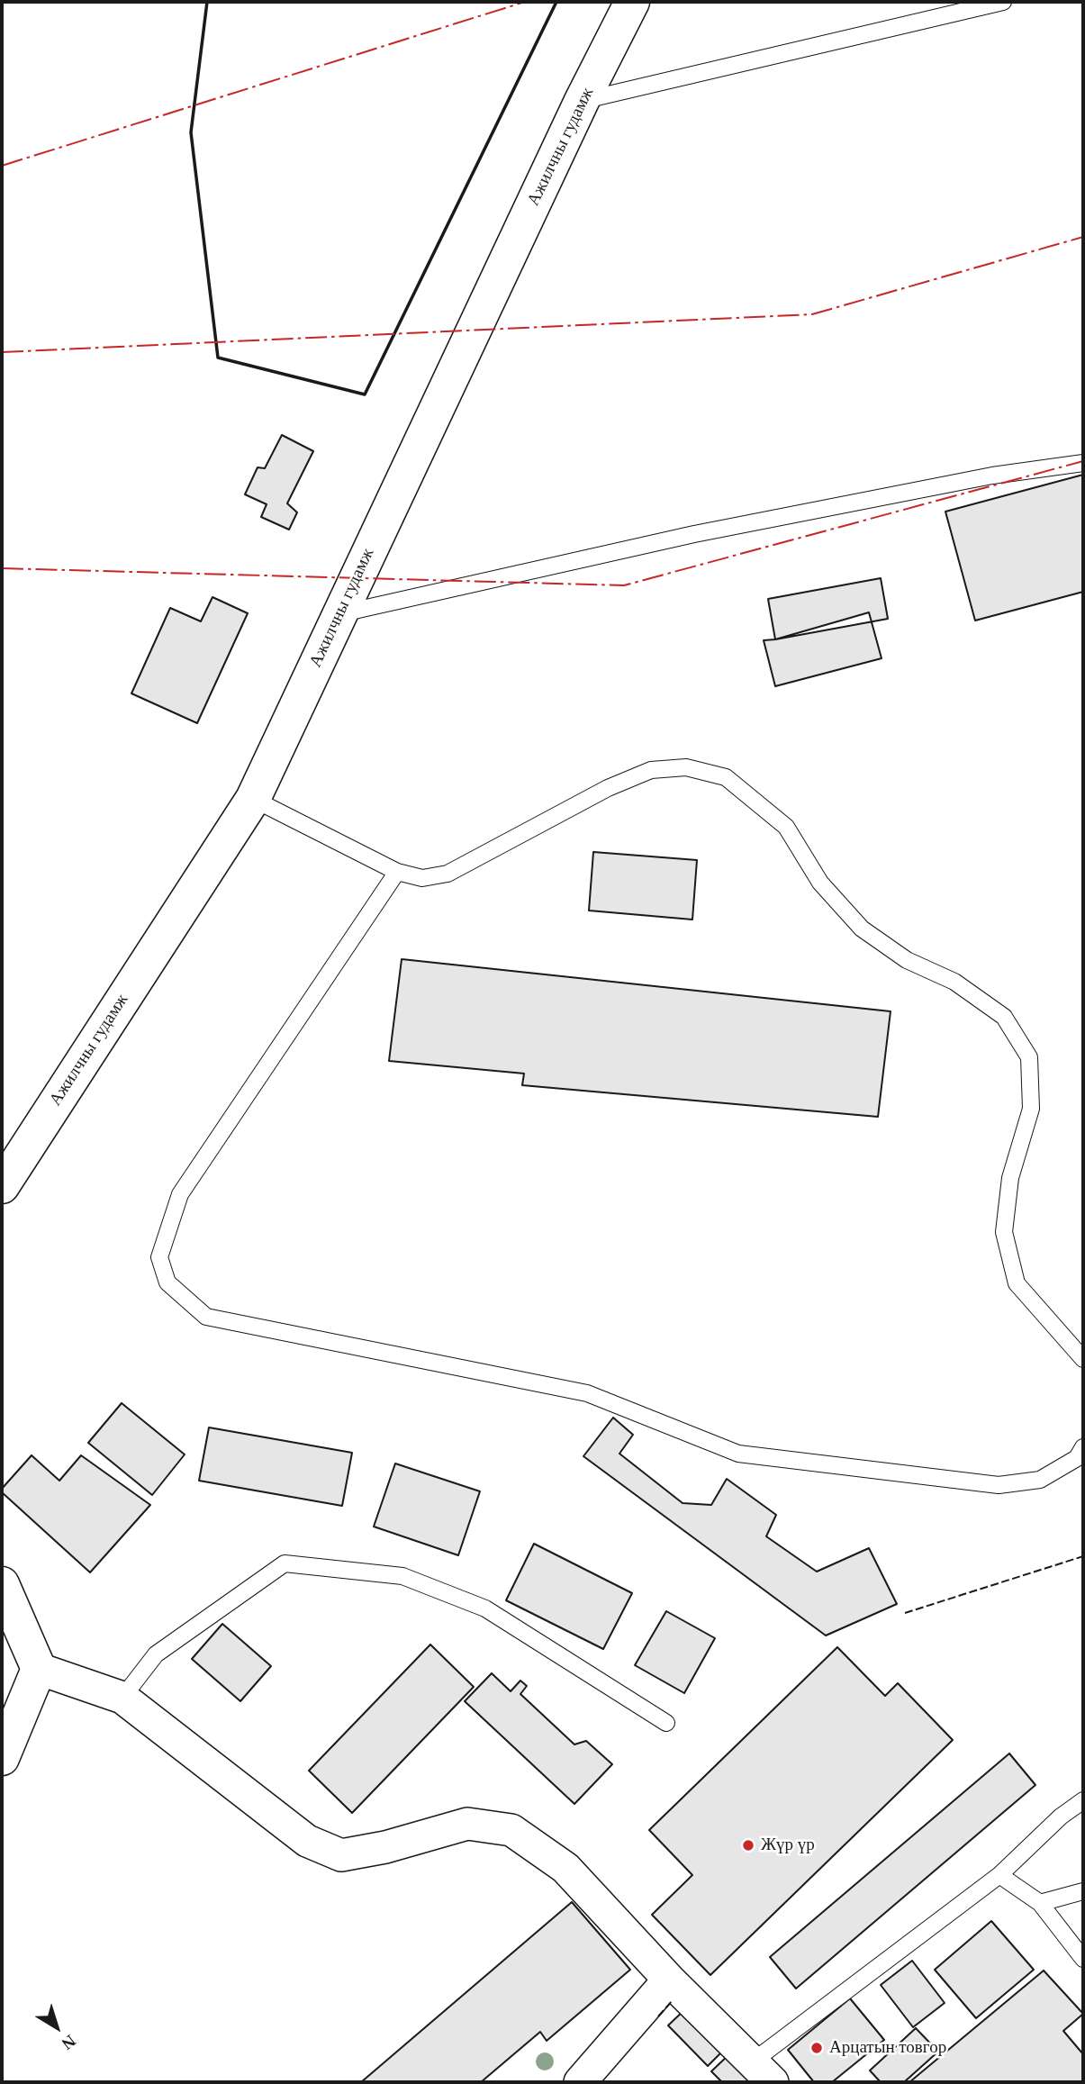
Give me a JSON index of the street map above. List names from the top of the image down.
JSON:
{
  "streets": {
    "main road": ["Ажилчны гудамж"]
  },
  "places": ["Жүр үр", "Арцатын товгор"],
  "north": "bottom right"
}
